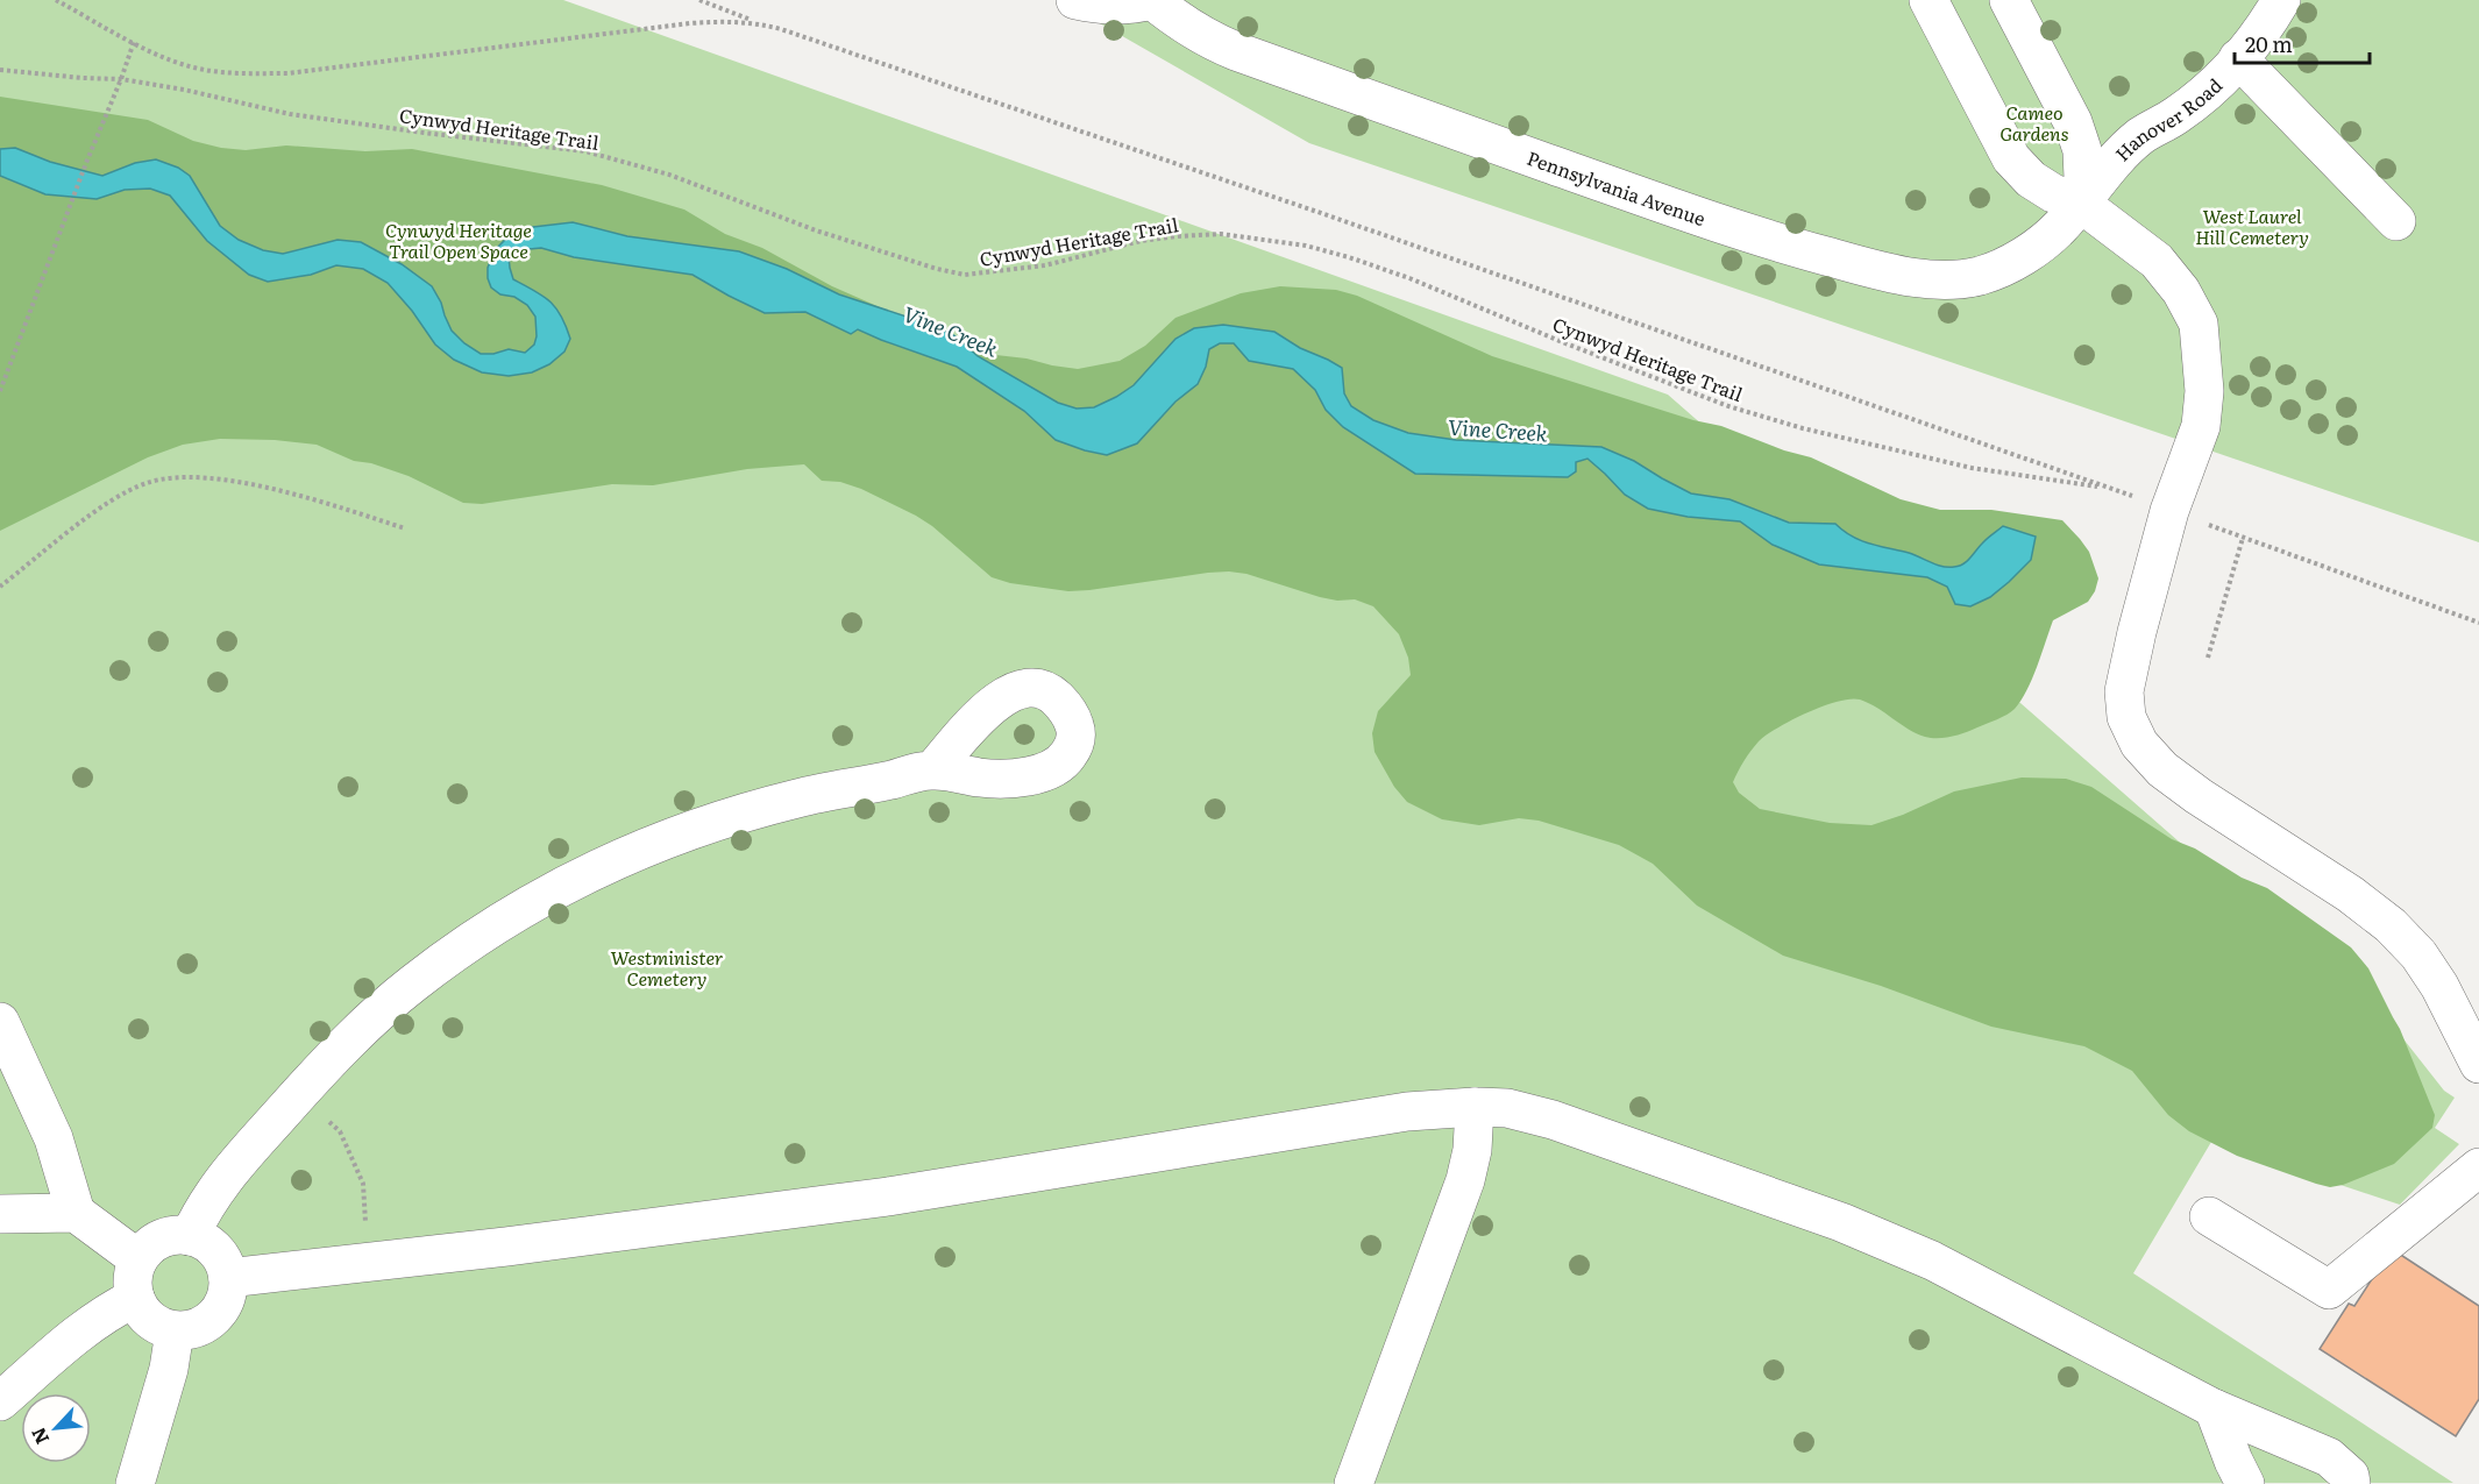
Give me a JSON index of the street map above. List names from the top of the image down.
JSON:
{
  "streets": {
    "lane": ["Hanover Road", "Pennsylvania Avenue"],
    "path": ["Cynwyd Heritage Trail"]
  },
  "crossings": [
    ["Hanover Road", "Pennsylvania Avenue"]
  ],
  "water": ["Vine Creek"],
  "parks": [
    "Cameo Gardens",
    "West Laurel Hill Cemetery",
    "Cynwyd Heritage Trail Open Space",
    "Westminister Cemetery"
  ],
  "scale_bar": "20 m",
  "north": "bottom left"
}
